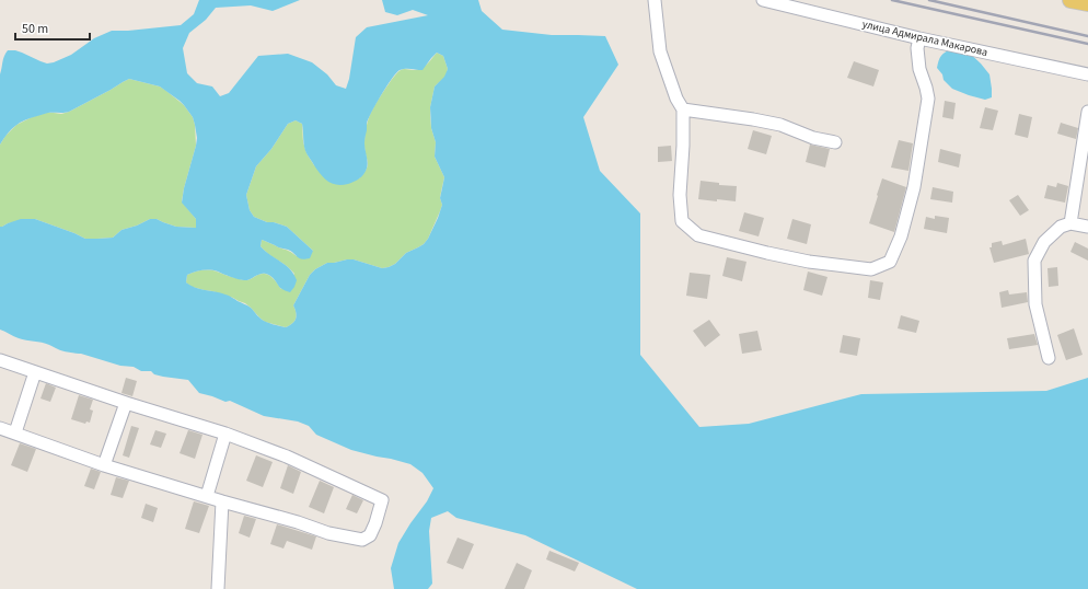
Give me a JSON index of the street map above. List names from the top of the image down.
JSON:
{
  "streets": {
    "street": ["улица Адмирала Макарова"]
  },
  "scale_bar": "50 m"
}
